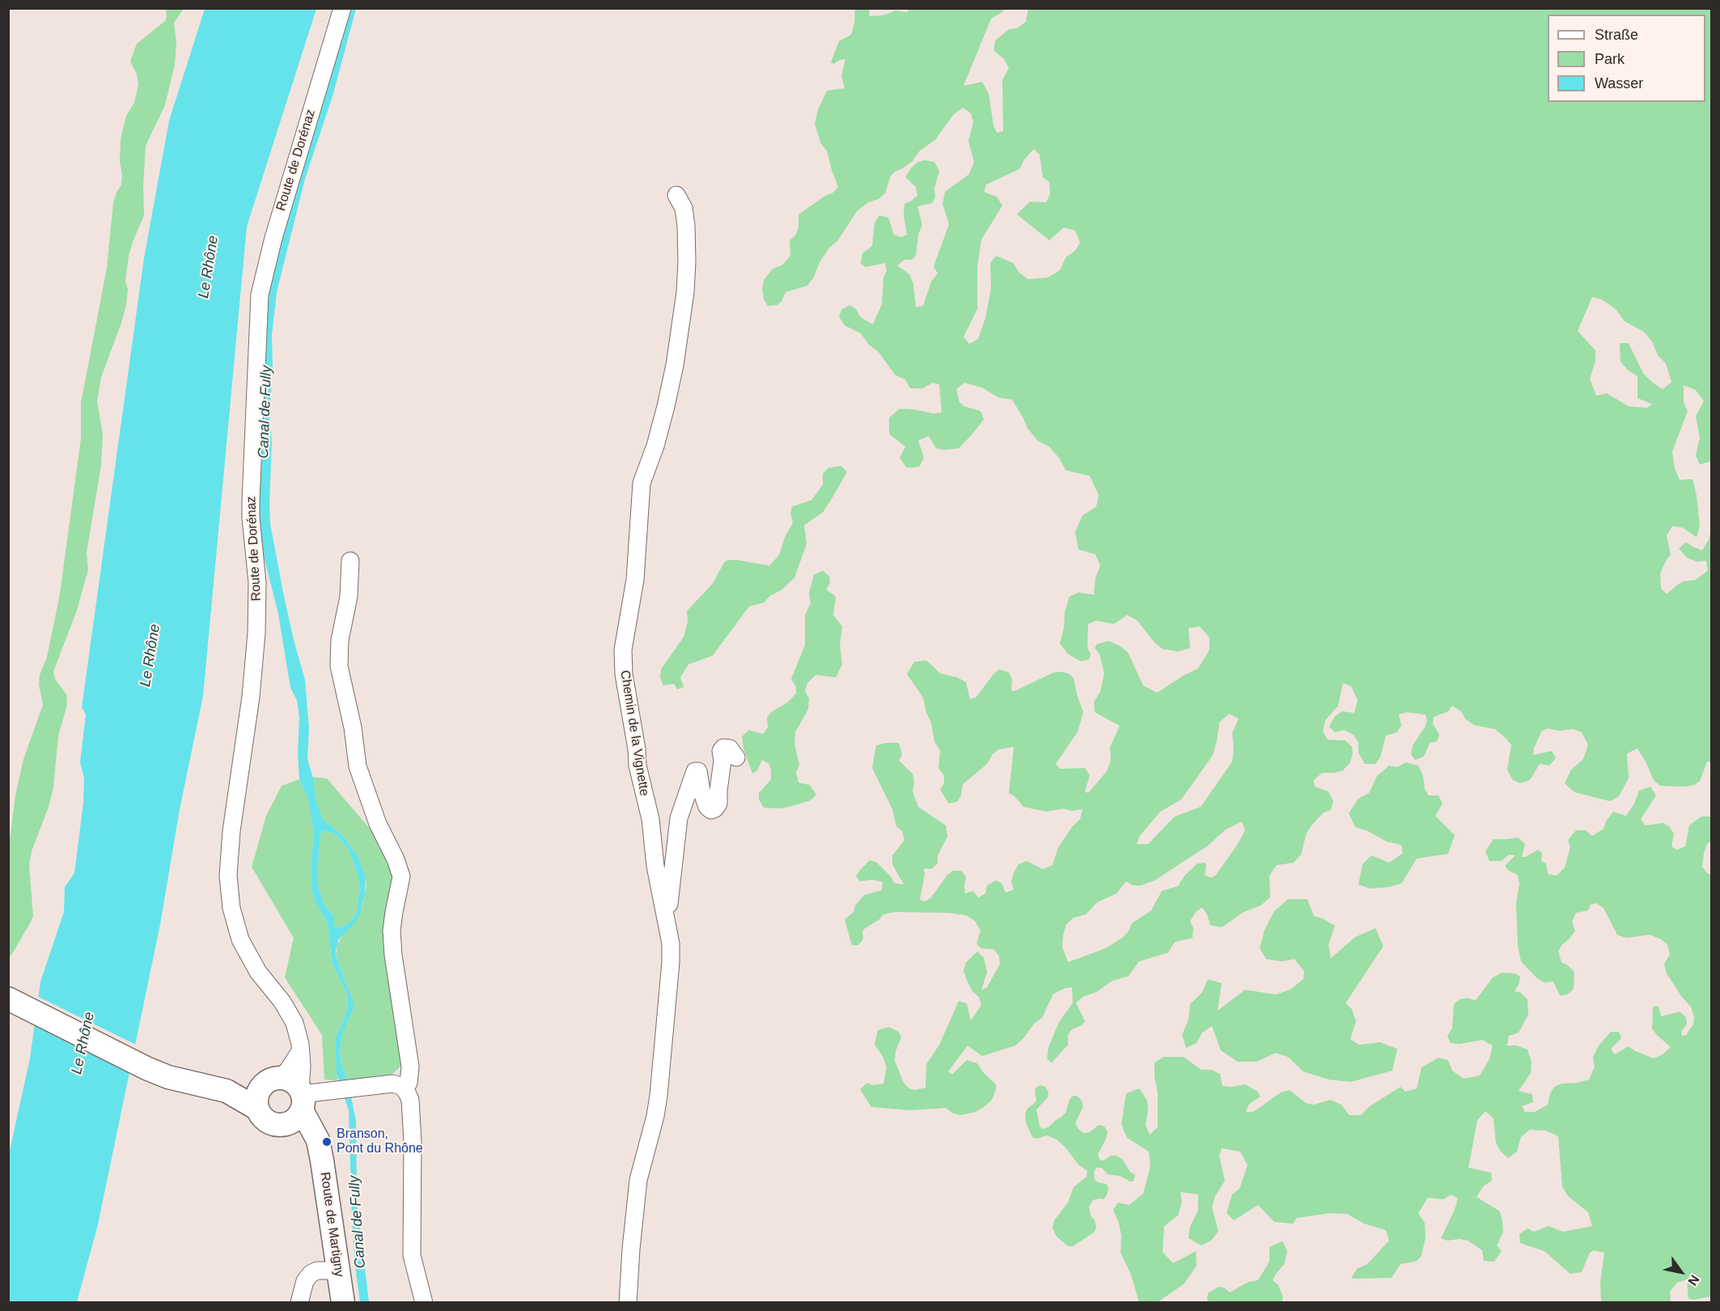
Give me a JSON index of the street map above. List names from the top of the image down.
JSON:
{
  "streets": {
    "main road": ["Route de Martigny"],
    "street": ["Route de Dorénaz", "Chemin de la Vignette"]
  },
  "crossings": [
    ["Route de Dorénaz", "Route de Martigny"]
  ],
  "water": ["Le Rhône", "Canal de Fully"],
  "places": ["Branson, Pont du Rhône"],
  "legend": ["Straße", "Park", "Wasser"],
  "north": "bottom right"
}
